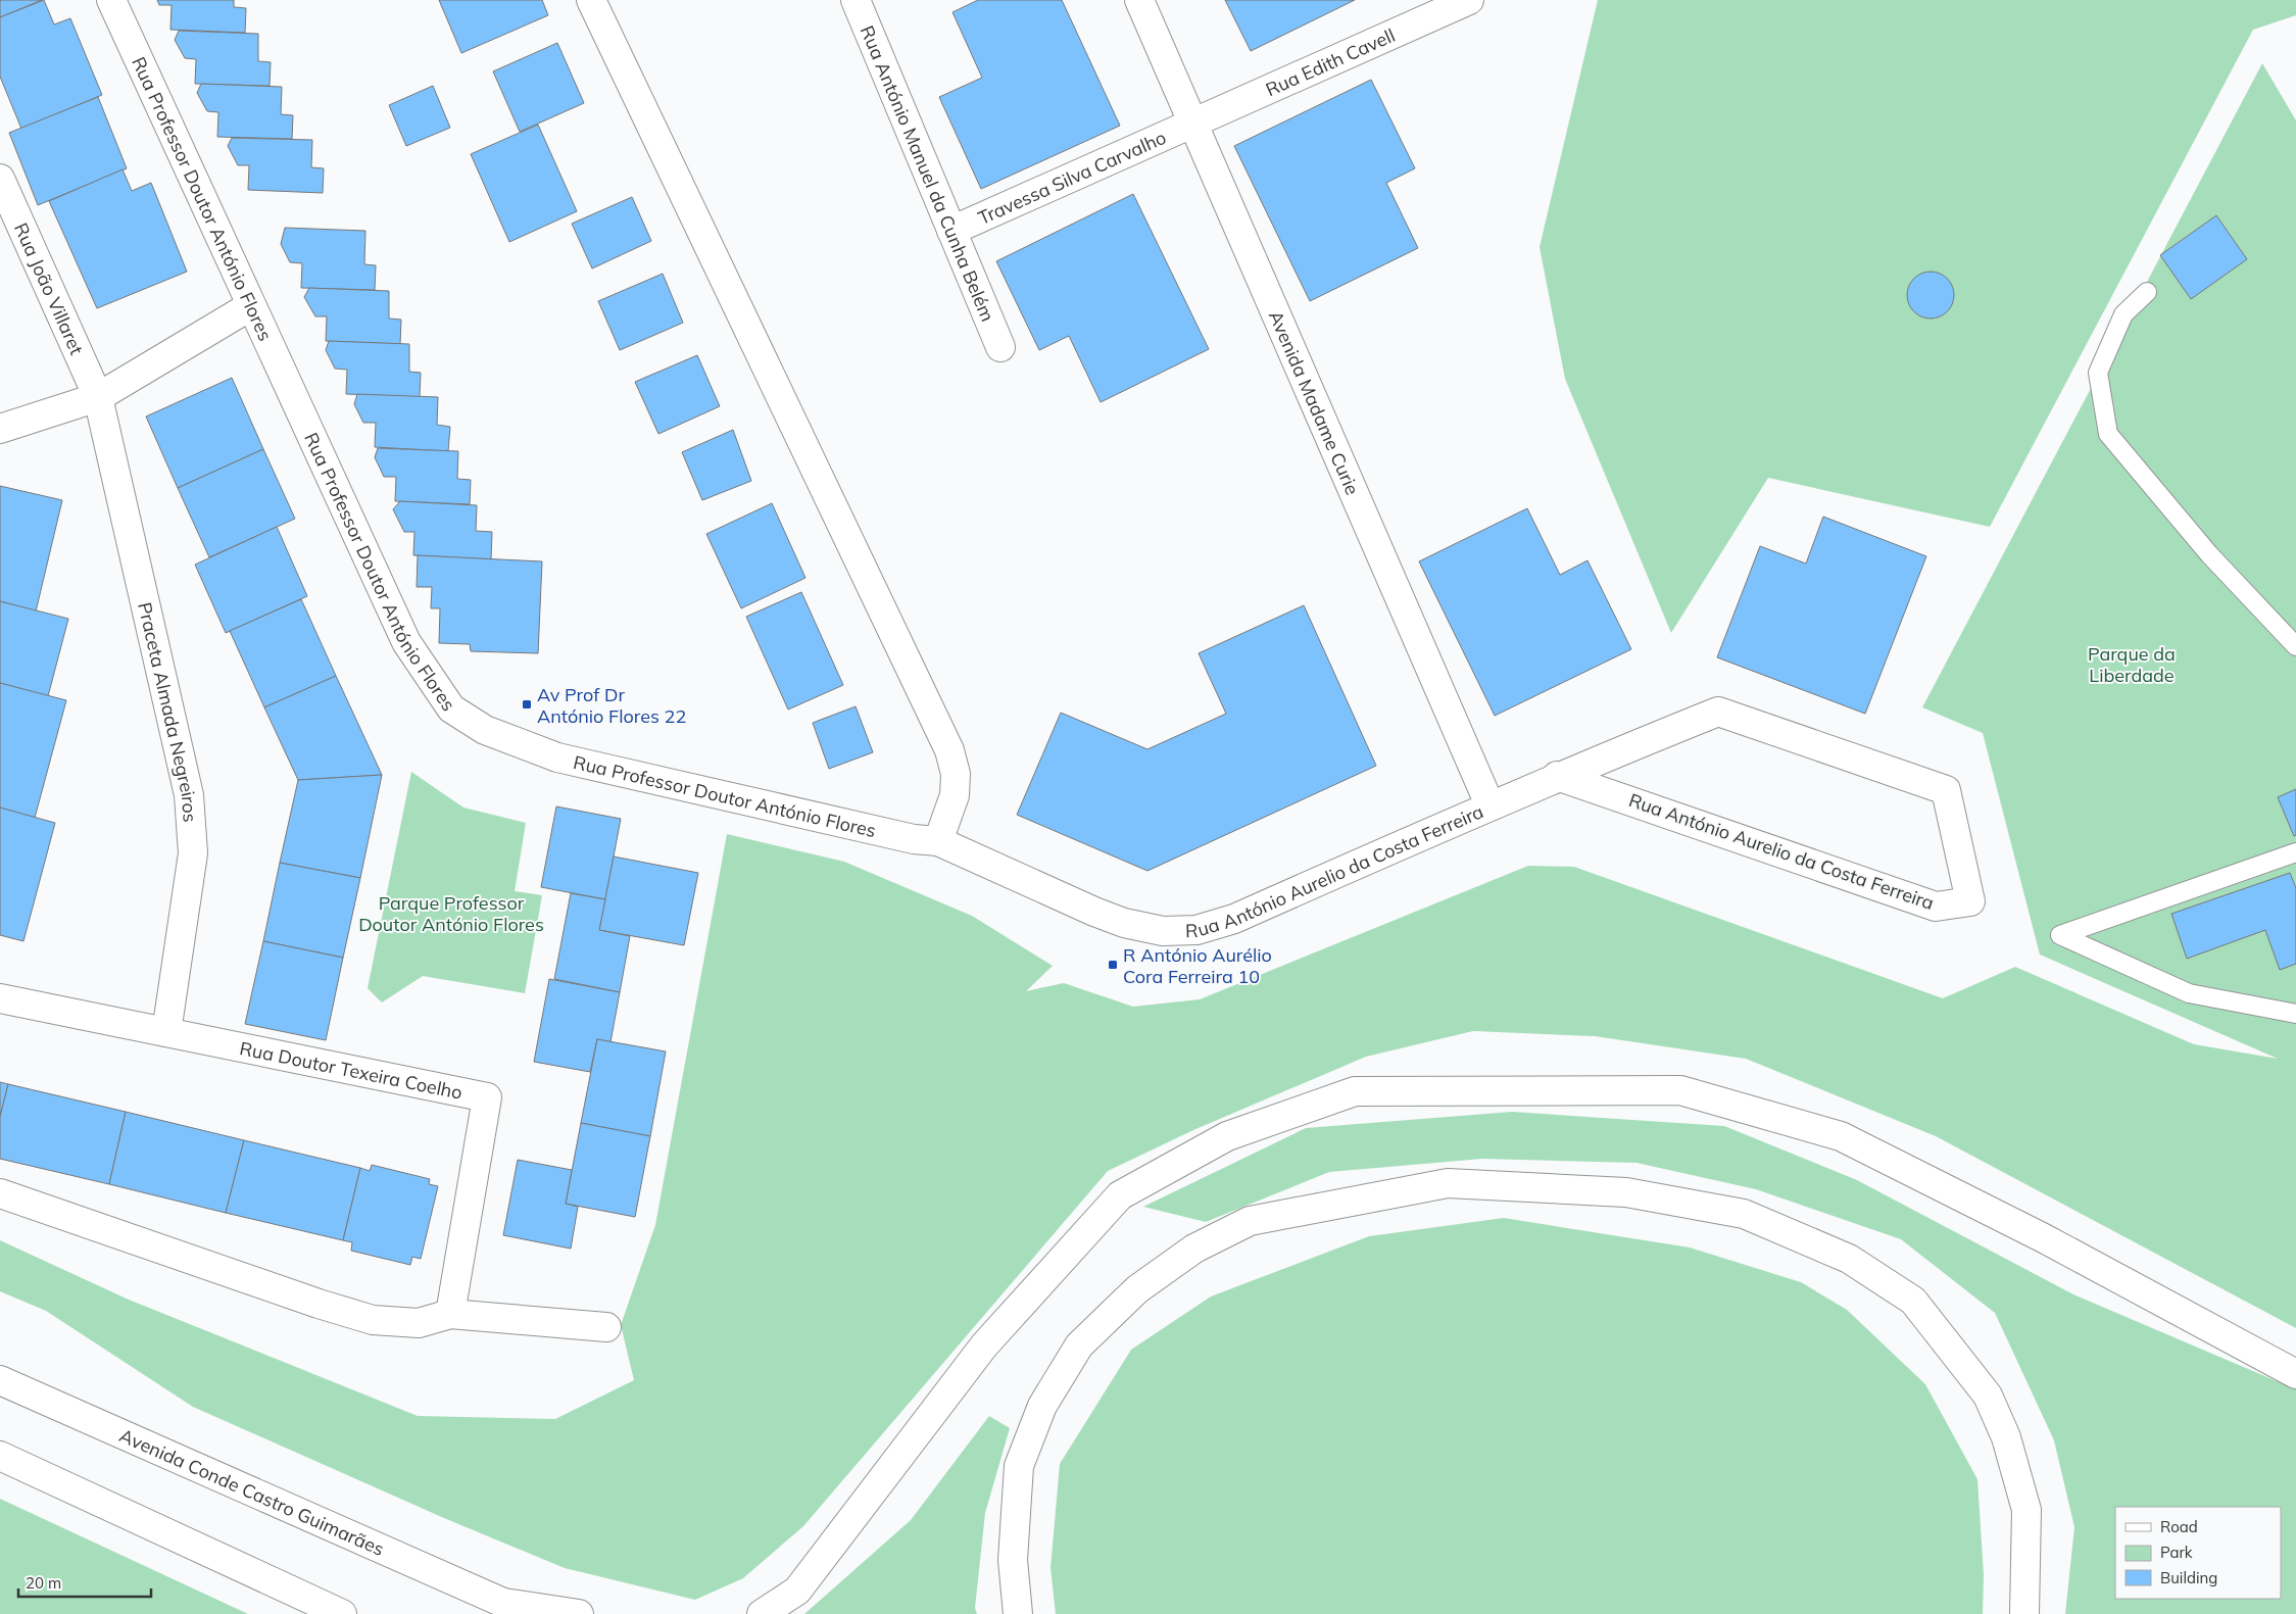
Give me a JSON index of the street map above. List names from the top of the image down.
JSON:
{
  "streets": {
    "main road": [
      "Rua Edith Cavell",
      "Rua António Manuel da Cunha Belém",
      "Travessa Silva Carvalho",
      "Rua Professor Doutor António Flores",
      "Rua João Villaret",
      "Avenida Madame Curie",
      "Praceta Almada Negreiros",
      "Rua António Aurelio da Costa Ferreira",
      "Rua Doutor Texeira Coelho",
      "Avenida Conde Castro Guimarães"
    ]
  },
  "crossings": [
    ["Rua Edith Cavell", "Travessa Silva Carvalho"],
    ["Rua Edith Cavell", "Avenida Madame Curie"],
    ["Rua António Manuel da Cunha Belém", "Travessa Silva Carvalho"],
    ["Travessa Silva Carvalho", "Avenida Madame Curie"],
    ["Rua Professor Doutor António Flores", "Rua António Aurelio da Costa Ferreira"],
    ["Rua João Villaret", "Praceta Almada Negreiros"],
    ["Avenida Madame Curie", "Rua António Aurelio da Costa Ferreira"],
    ["Praceta Almada Negreiros", "Rua Doutor Texeira Coelho"]
  ],
  "parks": ["Parque da Liberdade", "Parque Professor Doutor António Flores"],
  "places": {
    "transit": ["Av Prof Dr António Flores 22", "R António Aurélio Cora Ferreira 10"]
  },
  "legend": ["Road", "Park", "Building"],
  "scale_bar": "20 m"
}
